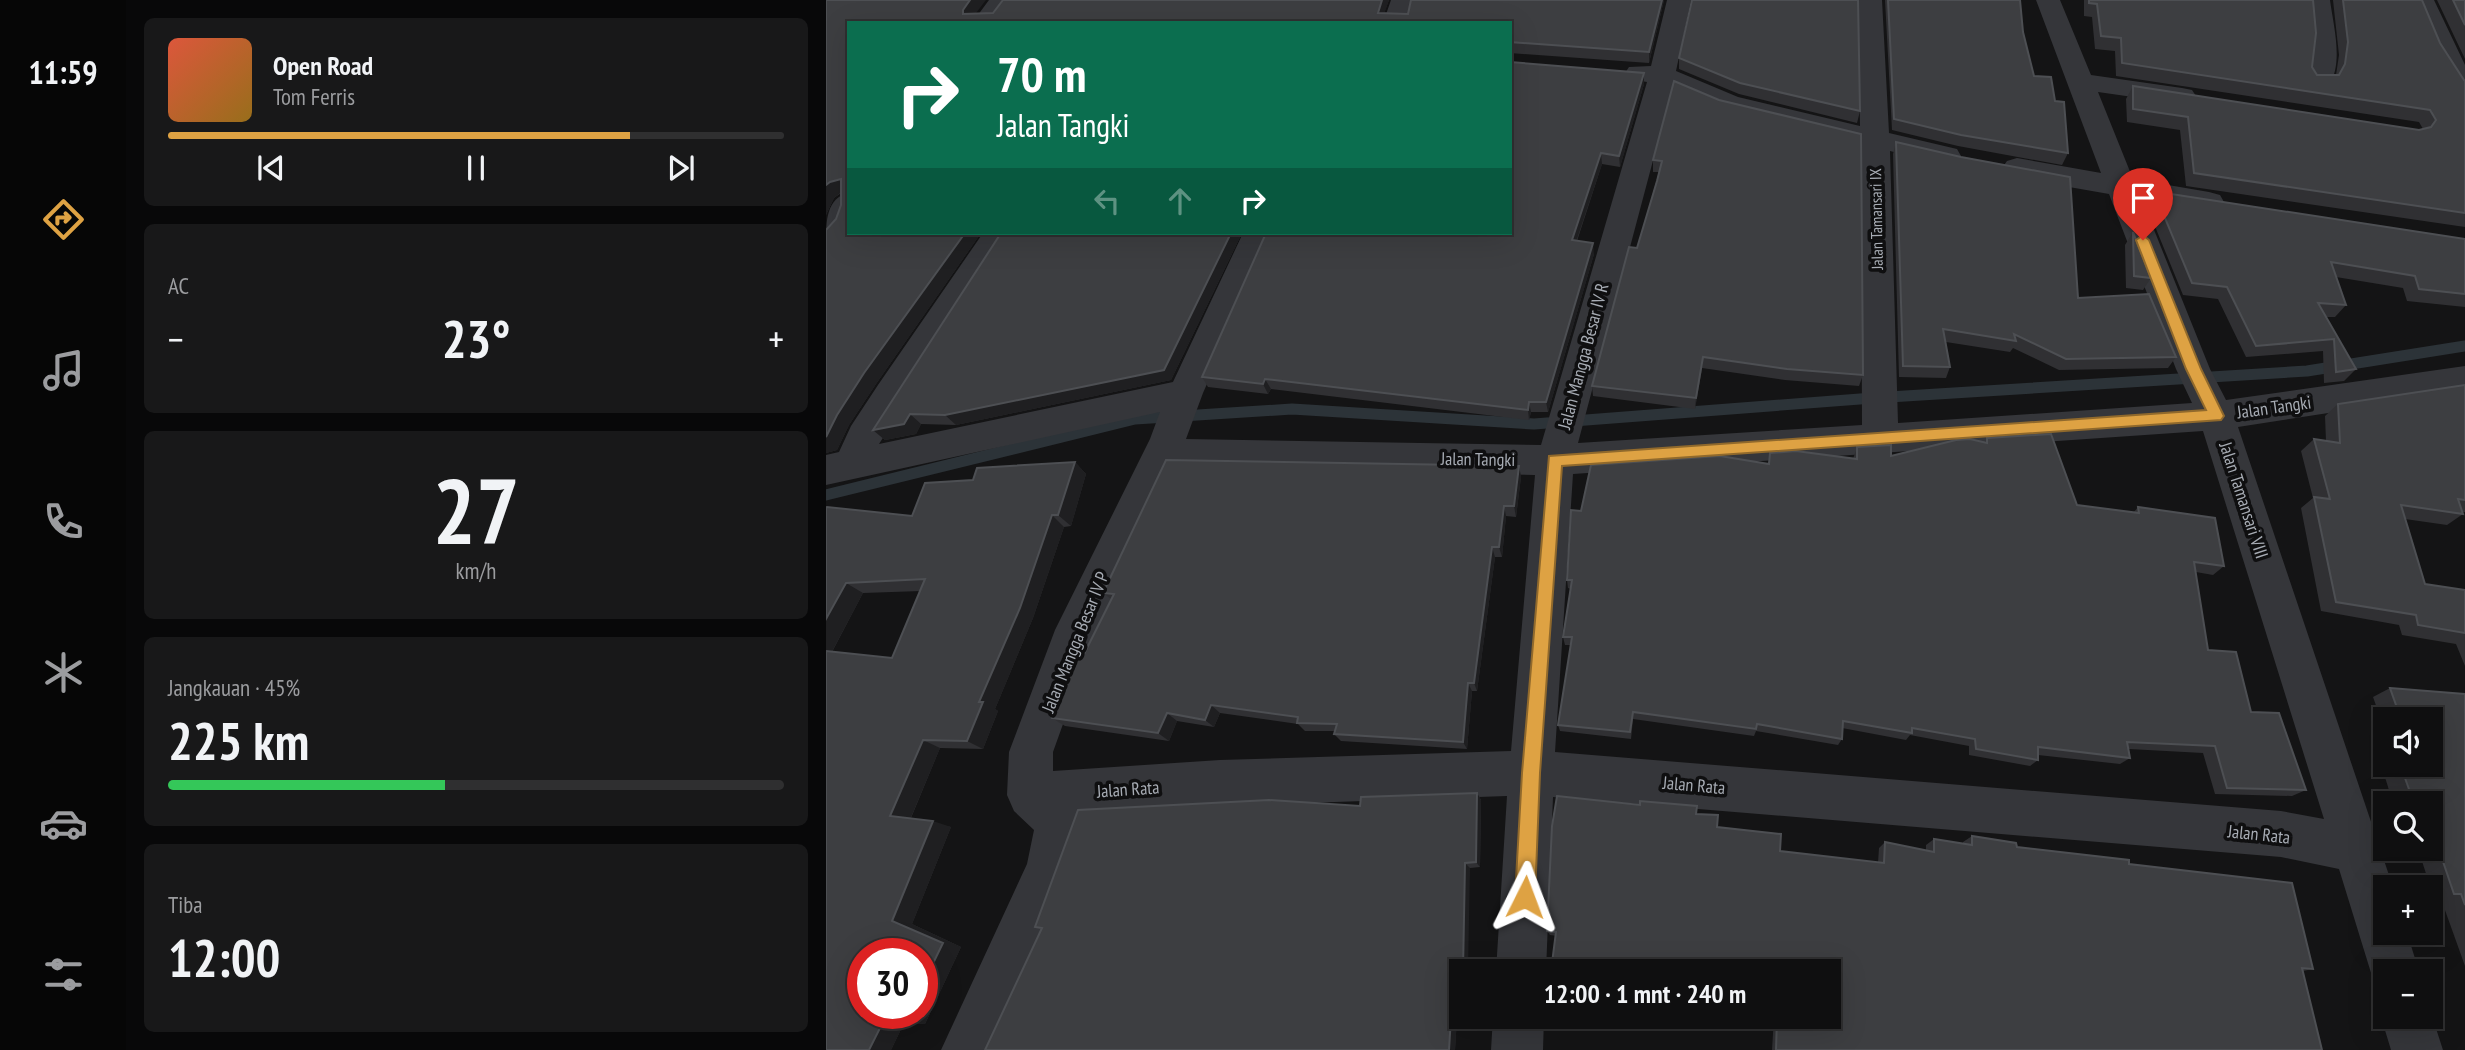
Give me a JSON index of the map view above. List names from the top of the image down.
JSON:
{
  "streets": {
    "street": [
      "Jalan Tamansari IX",
      "Jalan Mangga Besar IV R",
      "Jalan Tangki",
      "Jalan Tamansari VIII",
      "Jalan Mangga Besar IV P",
      "Jalan Rata"
    ]
  },
  "crossings": [
    ["Jalan Tamansari IX", "Jalan Tangki"],
    ["Jalan Mangga Besar IV R", "Jalan Tangki"],
    ["Jalan Mangga Besar IV R", "Jalan Rata"],
    ["Jalan Tangki", "Jalan Tamansari VIII"],
    ["Jalan Tangki", "Jalan Mangga Besar IV P"],
    ["Jalan Tamansari VIII", "Jalan Rata"],
    ["Jalan Mangga Besar IV P", "Jalan Rata"]
  ],
  "page": {
    "tabs": "11:59",
    "turn": ["70 m", "Jalan Tangki"],
    "song": ["Open Road", "Tom Ferris"],
    "tile": [
      "AC",
      ["27", "km/h"],
      ["Jangkauan · 45%", "225 km"],
      ["Tiba", "12:00"]
    ],
    "heat": ["−", "23°", "+"],
    "map_buttons": ["+", "−"],
    "limit": "30",
    "trip": "12:00 · 1 mnt · 240 m"
  }
}
